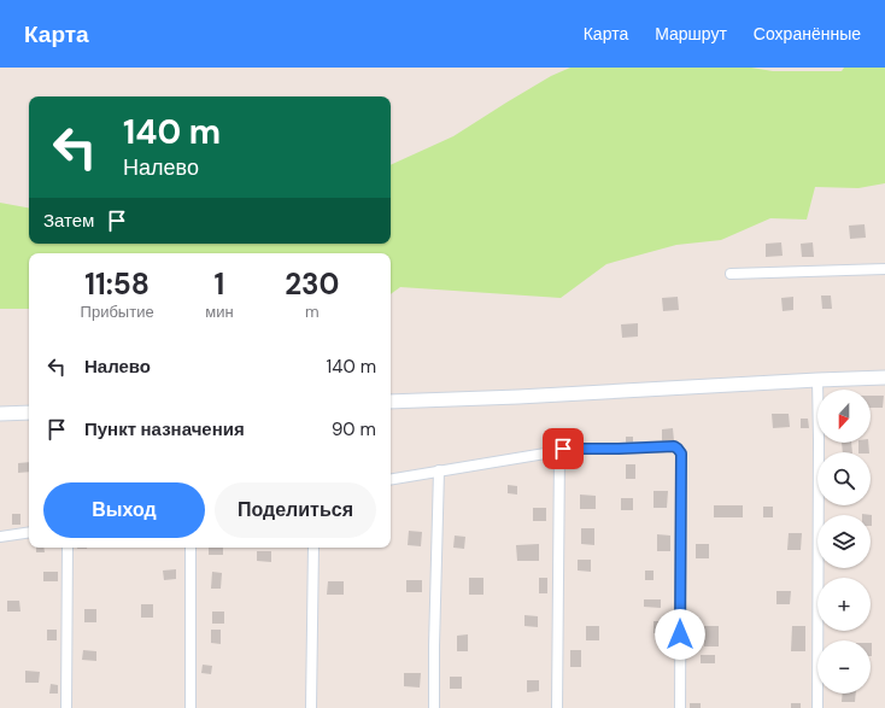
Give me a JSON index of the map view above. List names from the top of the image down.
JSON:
{
  "north": "bottom",
  "page": {
    "header": "Карта",
    "nav": ["Карта", "Маршрут", "Сохранённые"],
    "turn": ["140 m", "Налево"],
    "then": "Затем",
    "eta": [
      "11:58",
      "Прибытие",
      "1",
      "мин",
      "230",
      "m"
    ],
    "list": [
      {
        "name": "Налево",
        "value": "140 m"
      },
      {
        "name": "Пункт назначения",
        "value": "90 m"
      }
    ],
    "map_buttons": ["+", "−"],
    "buttons": ["Выход", "Поделиться"]
  }
}
